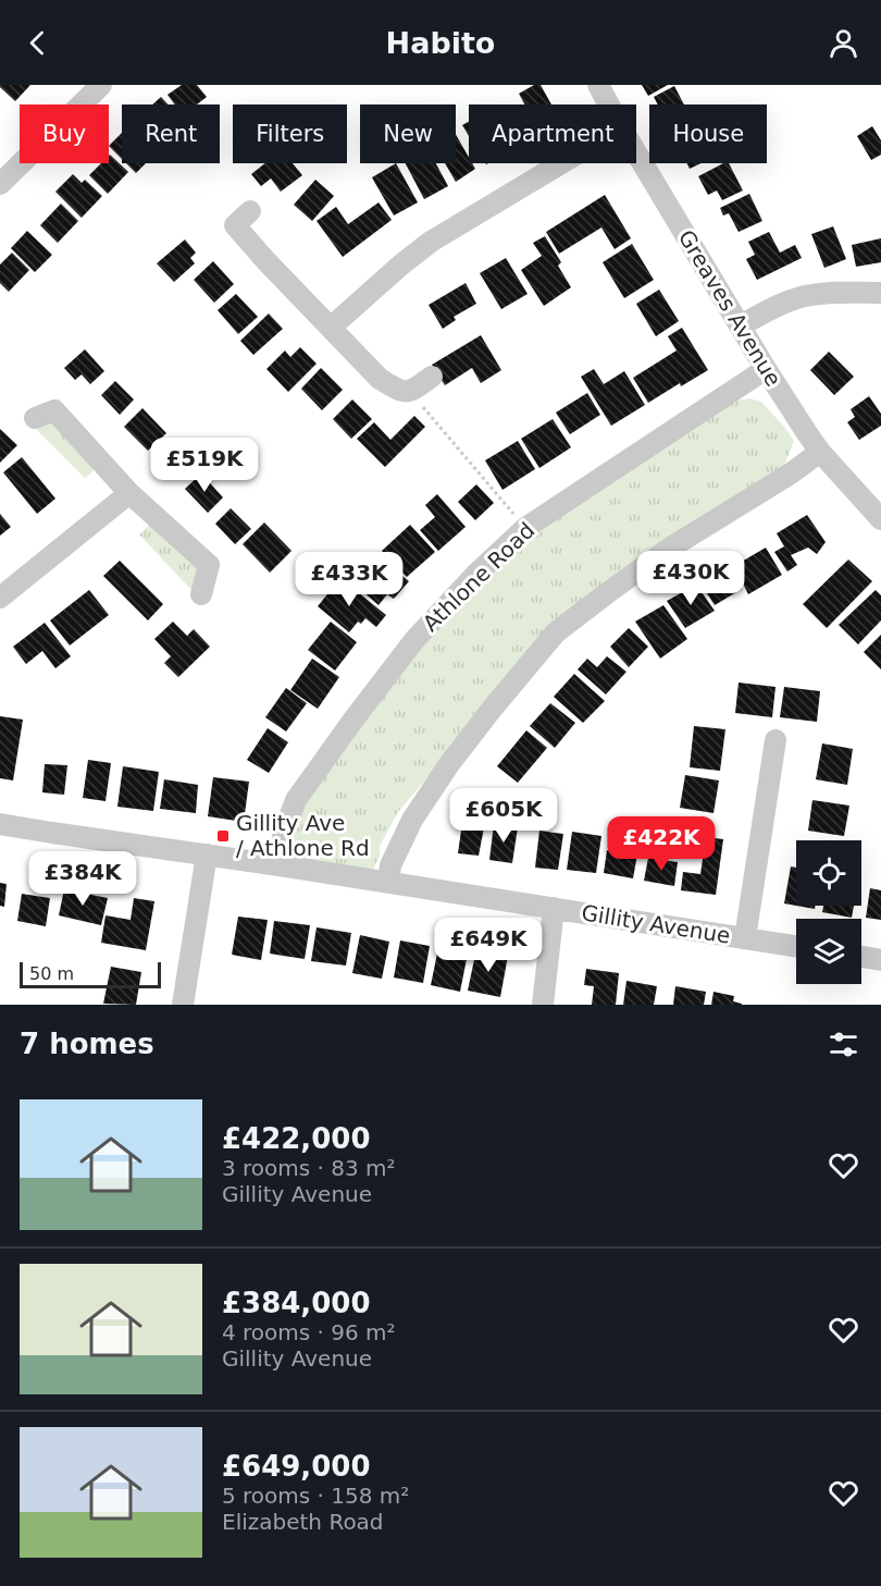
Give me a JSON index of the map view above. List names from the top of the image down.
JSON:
{
  "streets": {
    "street": ["Greaves Avenue", "Athlone Road", "Gillity Avenue"]
  },
  "crossings": [
    ["Greaves Avenue", "Athlone Road"],
    ["Athlone Road", "Gillity Avenue"]
  ],
  "places": {
    "transit": ["Gillity Ave / Athlone Rd"]
  },
  "scale_bar": "50 m",
  "page": {
    "header": "Habito",
    "chip": [
      "Buy",
      "Rent",
      "Filters",
      "New",
      "Apartment",
      "House"
    ],
    "price": [
      "£519K",
      "£430K",
      "£433K",
      "£605K",
      "£422K",
      "£384K",
      "£649K"
    ],
    "scale": "50 m",
    "heading": "7 homes",
    "list": [
      {
        "name": "£422,000",
        "note": "3 rooms · 83 m² · Gillity Avenue"
      },
      {
        "name": "£384,000",
        "note": "4 rooms · 96 m² · Gillity Avenue"
      },
      {
        "name": "£649,000",
        "note": "5 rooms · 158 m² · Elizabeth Road"
      }
    ]
  }
}
